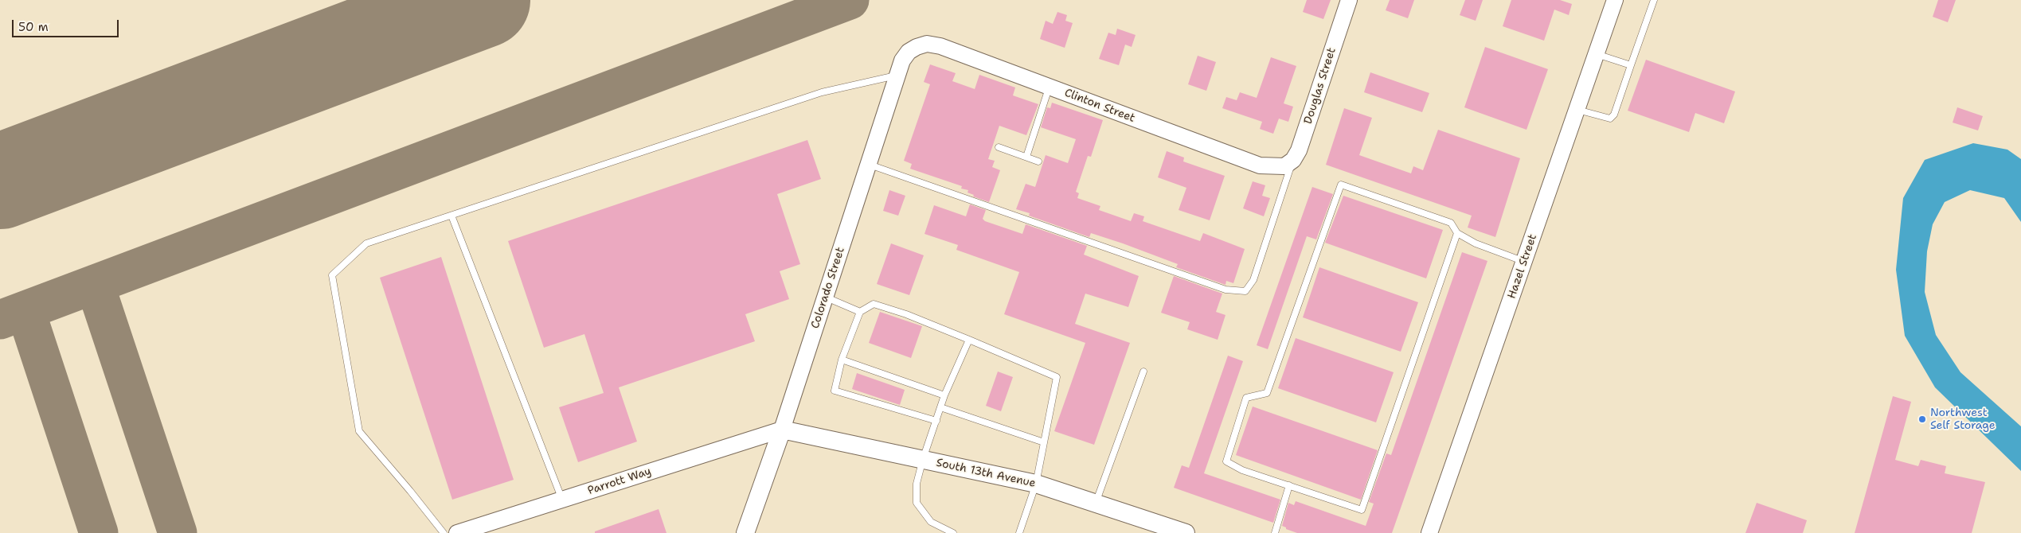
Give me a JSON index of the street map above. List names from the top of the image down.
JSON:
{
  "streets": {
    "main road": ["Colorado Street", "South 13th Avenue"],
    "street": [
      "Douglas Street",
      "Clinton Street",
      "Hazel Street",
      "Parrott Way"
    ]
  },
  "crossings": [
    ["Douglas Street", "Clinton Street"],
    ["Clinton Street", "Colorado Street"],
    ["Colorado Street", "South 13th Avenue"],
    ["Colorado Street", "Parrott Way"],
    ["South 13th Avenue", "Parrott Way"]
  ],
  "places": ["Northwest Self Storage"],
  "scale_bar": "50 m"
}
